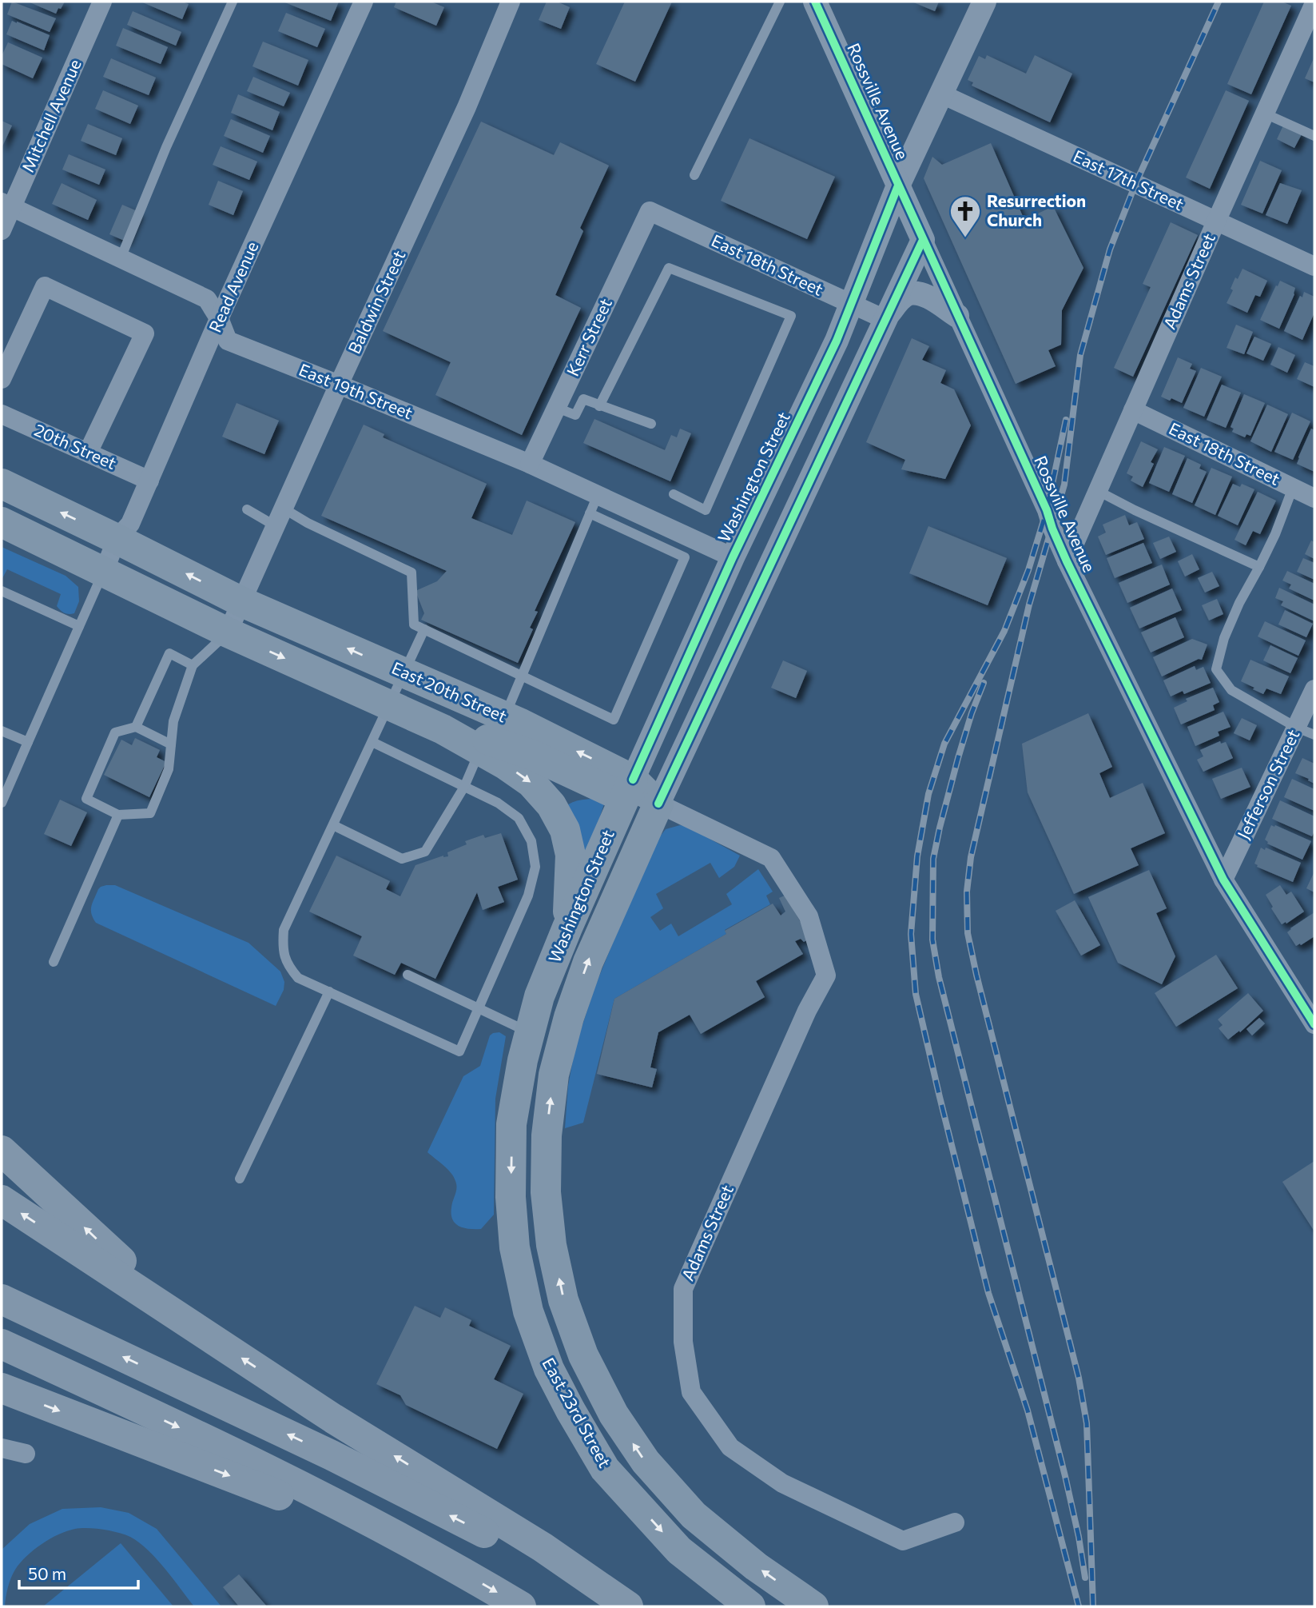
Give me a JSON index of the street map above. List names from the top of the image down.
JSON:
{
  "streets": {
    "main road": ["Washington Street", "East 20th Street", "East 23rd Street"],
    "street": [
      "Rossville Avenue",
      "Mitchell Avenue",
      "East 17th Street",
      "East 18th Street",
      "Adams Street",
      "Read Avenue",
      "Baldwin Street",
      "Kerr Street",
      "East 19th Street",
      "20th Street",
      "Jefferson Street"
    ]
  },
  "crossings": [
    ["Rossville Avenue", "Adams Street"],
    ["Rossville Avenue", "Washington Street"],
    ["Rossville Avenue", "Jefferson Street"],
    ["Mitchell Avenue", "East 19th Street"],
    ["East 17th Street", "Adams Street"],
    ["East 17th Street", "Washington Street"],
    ["East 18th Street", "Adams Street"],
    ["East 18th Street", "Kerr Street"],
    ["East 18th Street", "Washington Street"],
    ["Adams Street", "East 20th Street"],
    ["Read Avenue", "East 19th Street"],
    ["Read Avenue", "20th Street"],
    ["Read Avenue", "East 20th Street"],
    ["Baldwin Street", "East 19th Street"],
    ["Baldwin Street", "East 20th Street"],
    ["Kerr Street", "East 19th Street"],
    ["East 19th Street", "Washington Street"],
    ["Washington Street", "East 20th Street"],
    ["Washington Street", "East 23rd Street"]
  ],
  "places": {
    "church": ["Resurrection Church"]
  },
  "scale_bar": "50 m"
}
